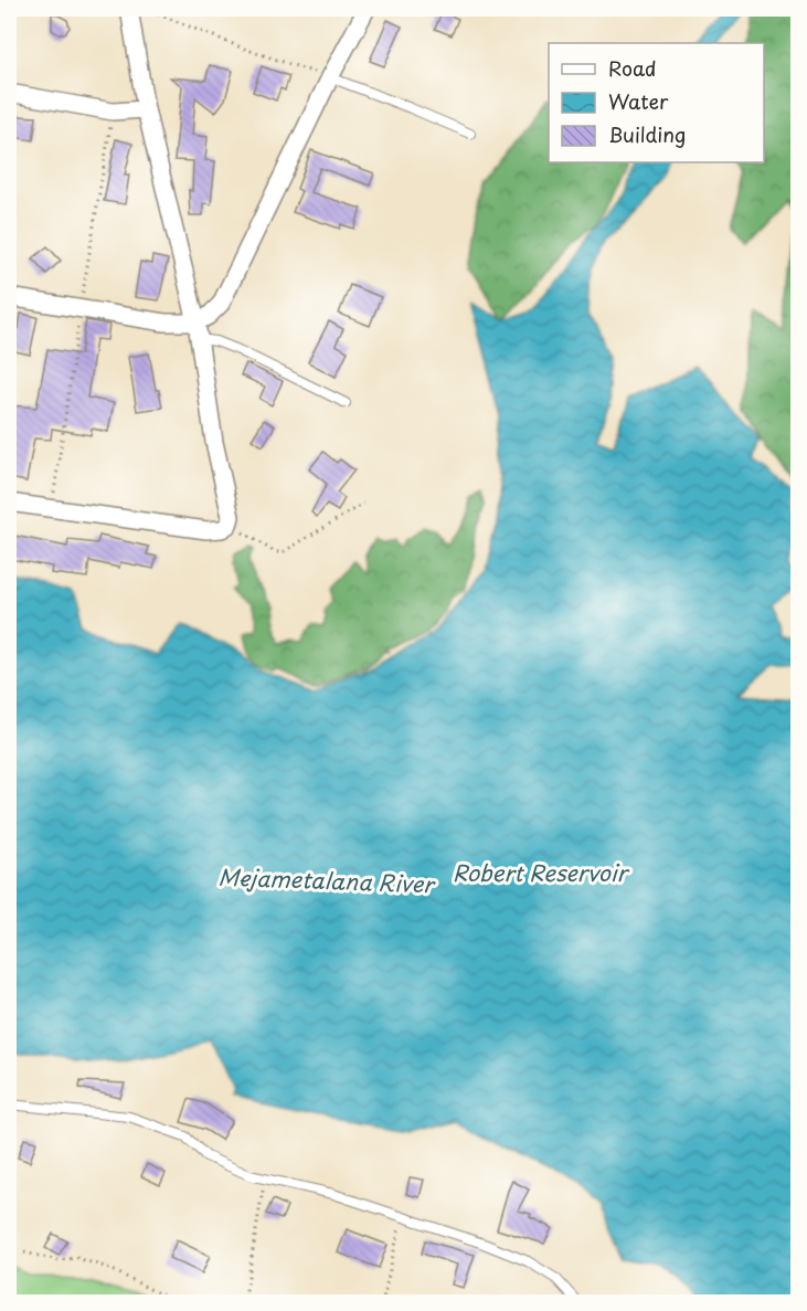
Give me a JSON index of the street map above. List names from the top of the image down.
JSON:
{
  "water": ["Robert Reservoir", "Mejametalana River"],
  "legend": ["Road", "Water", "Building"]
}
